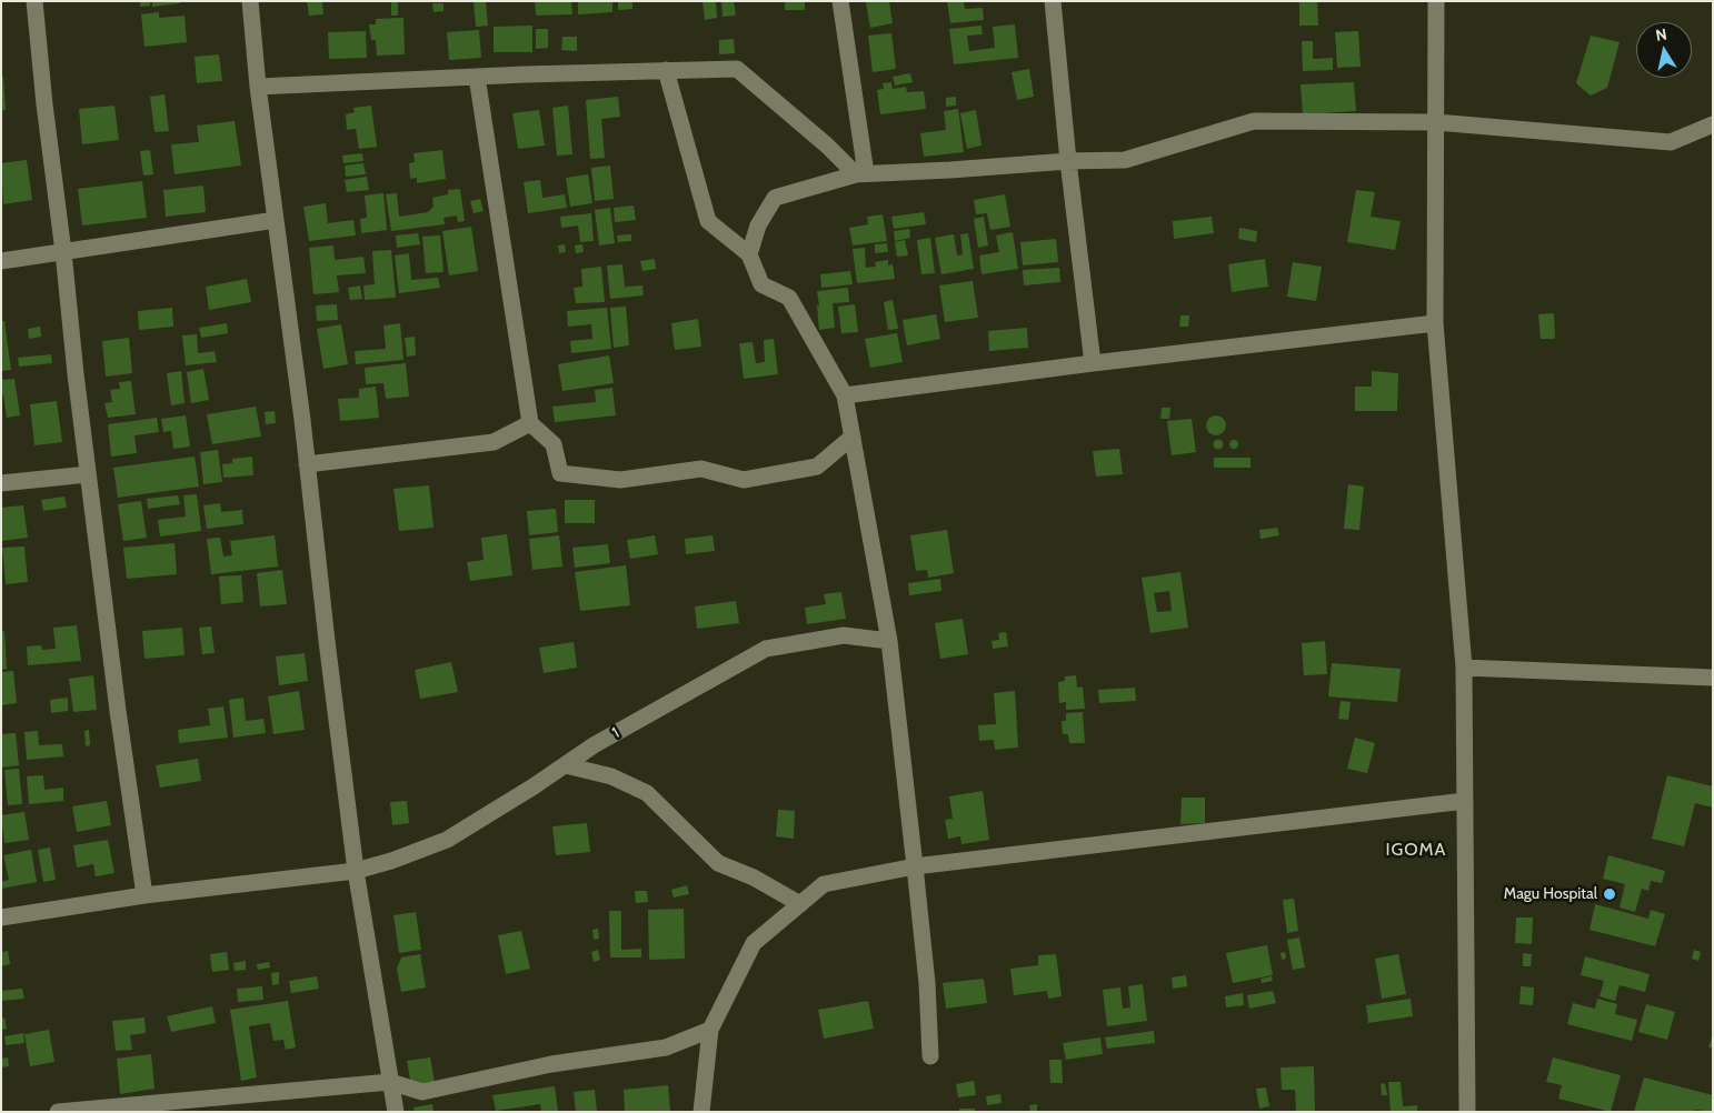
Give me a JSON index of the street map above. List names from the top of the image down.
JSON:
{
  "streets": {
    "street": ["1"]
  },
  "districts": ["IGOMA"],
  "places": ["Magu Hospital"],
  "north": "top"
}
